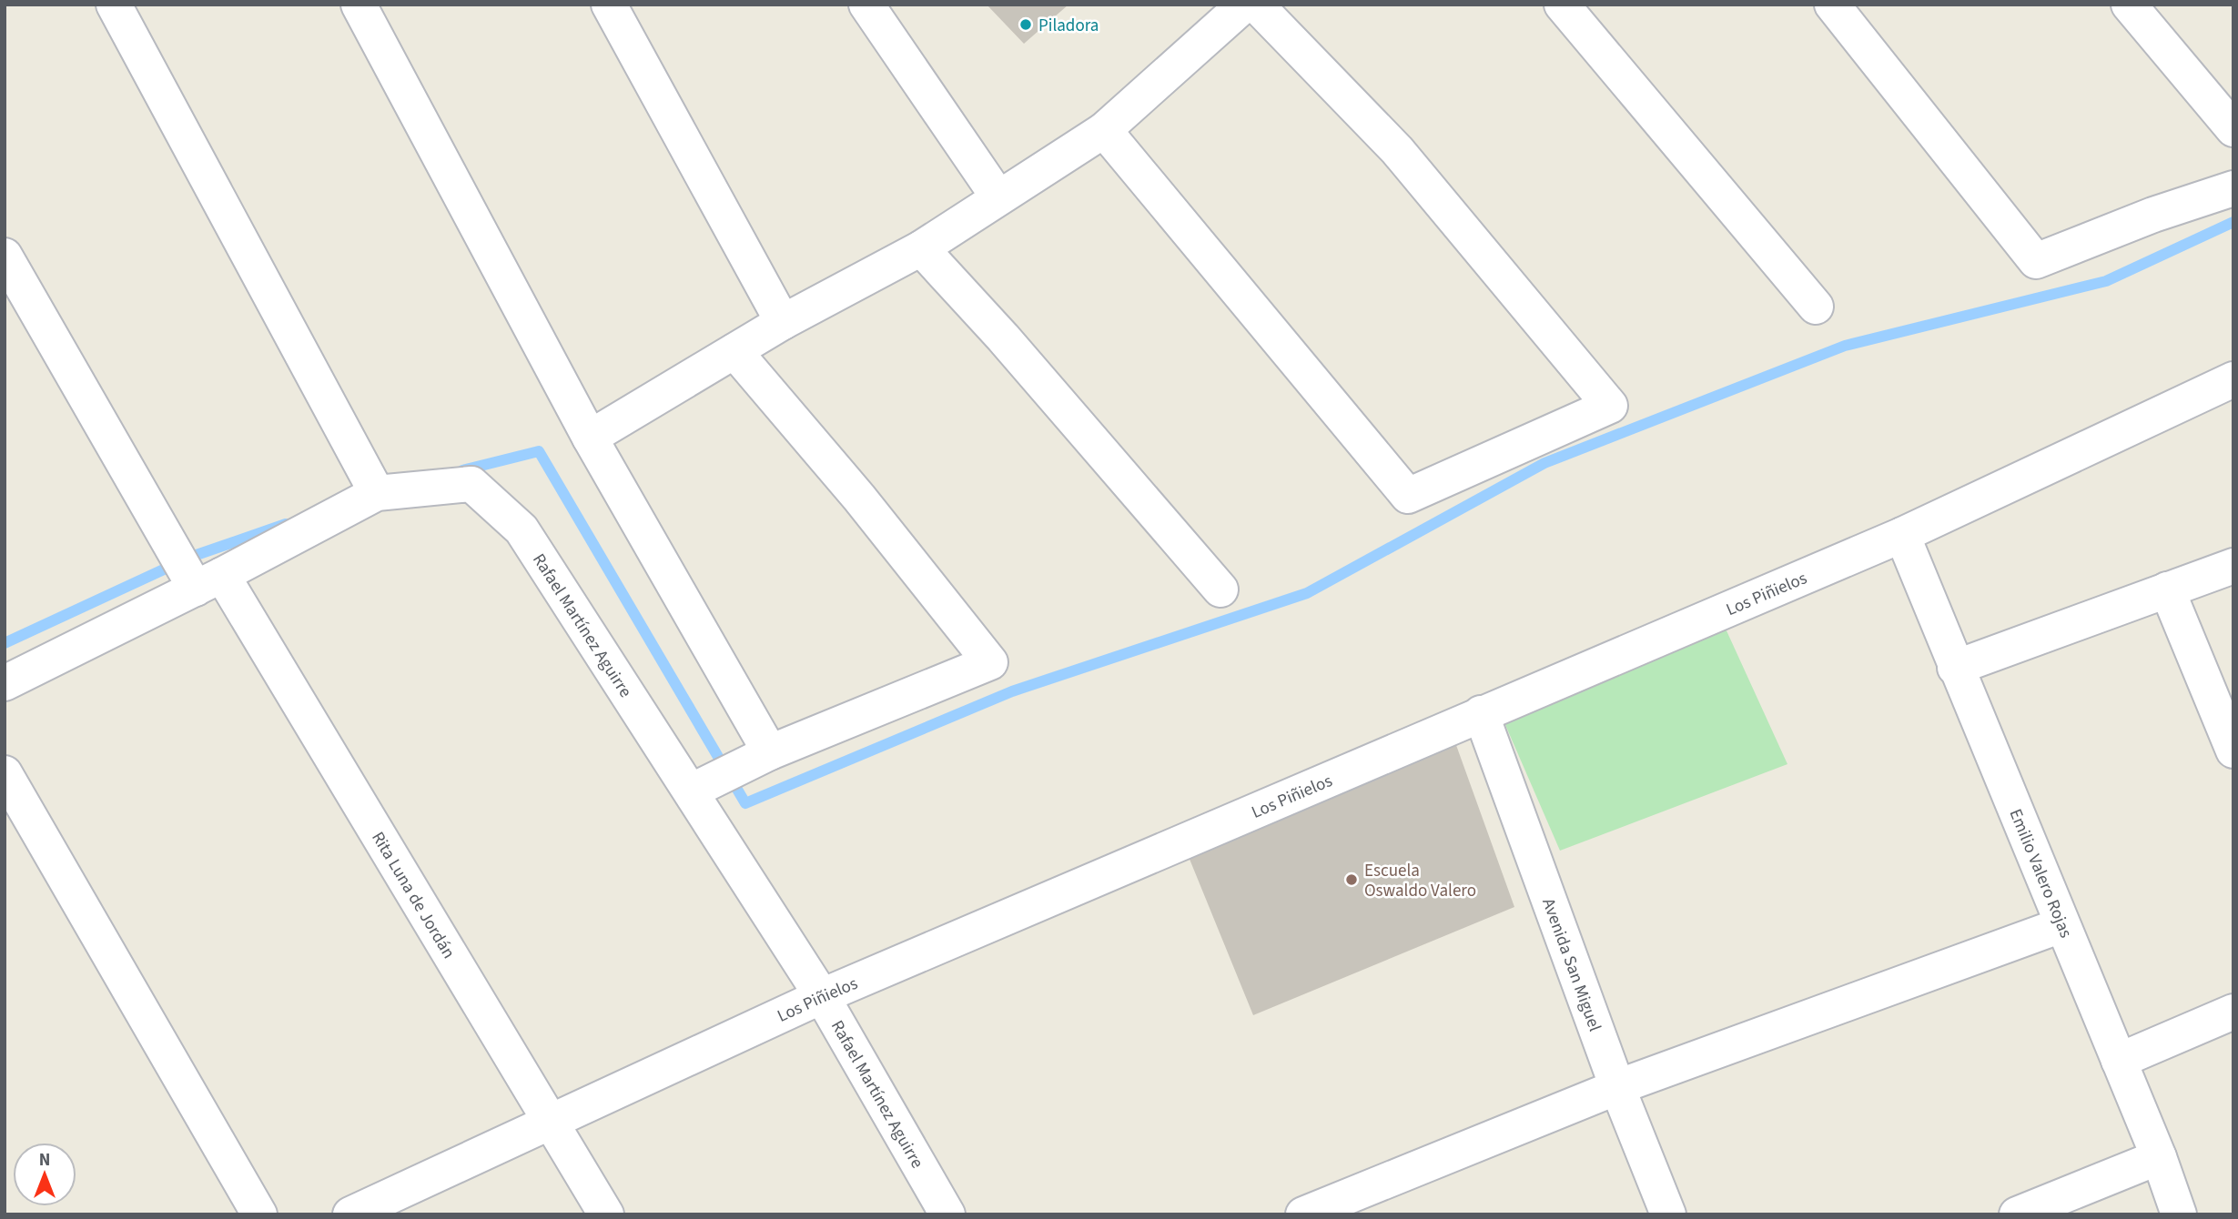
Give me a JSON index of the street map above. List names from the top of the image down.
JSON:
{
  "streets": {
    "street": [
      "Los Piñielos",
      "Rafael Martínez Aguirre",
      "Emilio Valero Rojas",
      "Rita Luna de Jordán",
      "Avenida San Miguel"
    ]
  },
  "crossings": [
    ["Los Piñielos", "Rafael Martínez Aguirre"],
    ["Los Piñielos", "Emilio Valero Rojas"],
    ["Los Piñielos", "Rita Luna de Jordán"],
    ["Los Piñielos", "Avenida San Miguel"],
    ["Rafael Martínez Aguirre", "Rita Luna de Jordán"]
  ],
  "places": ["Piladora", "Escuela Oswaldo Valero"],
  "north": "top"
}
